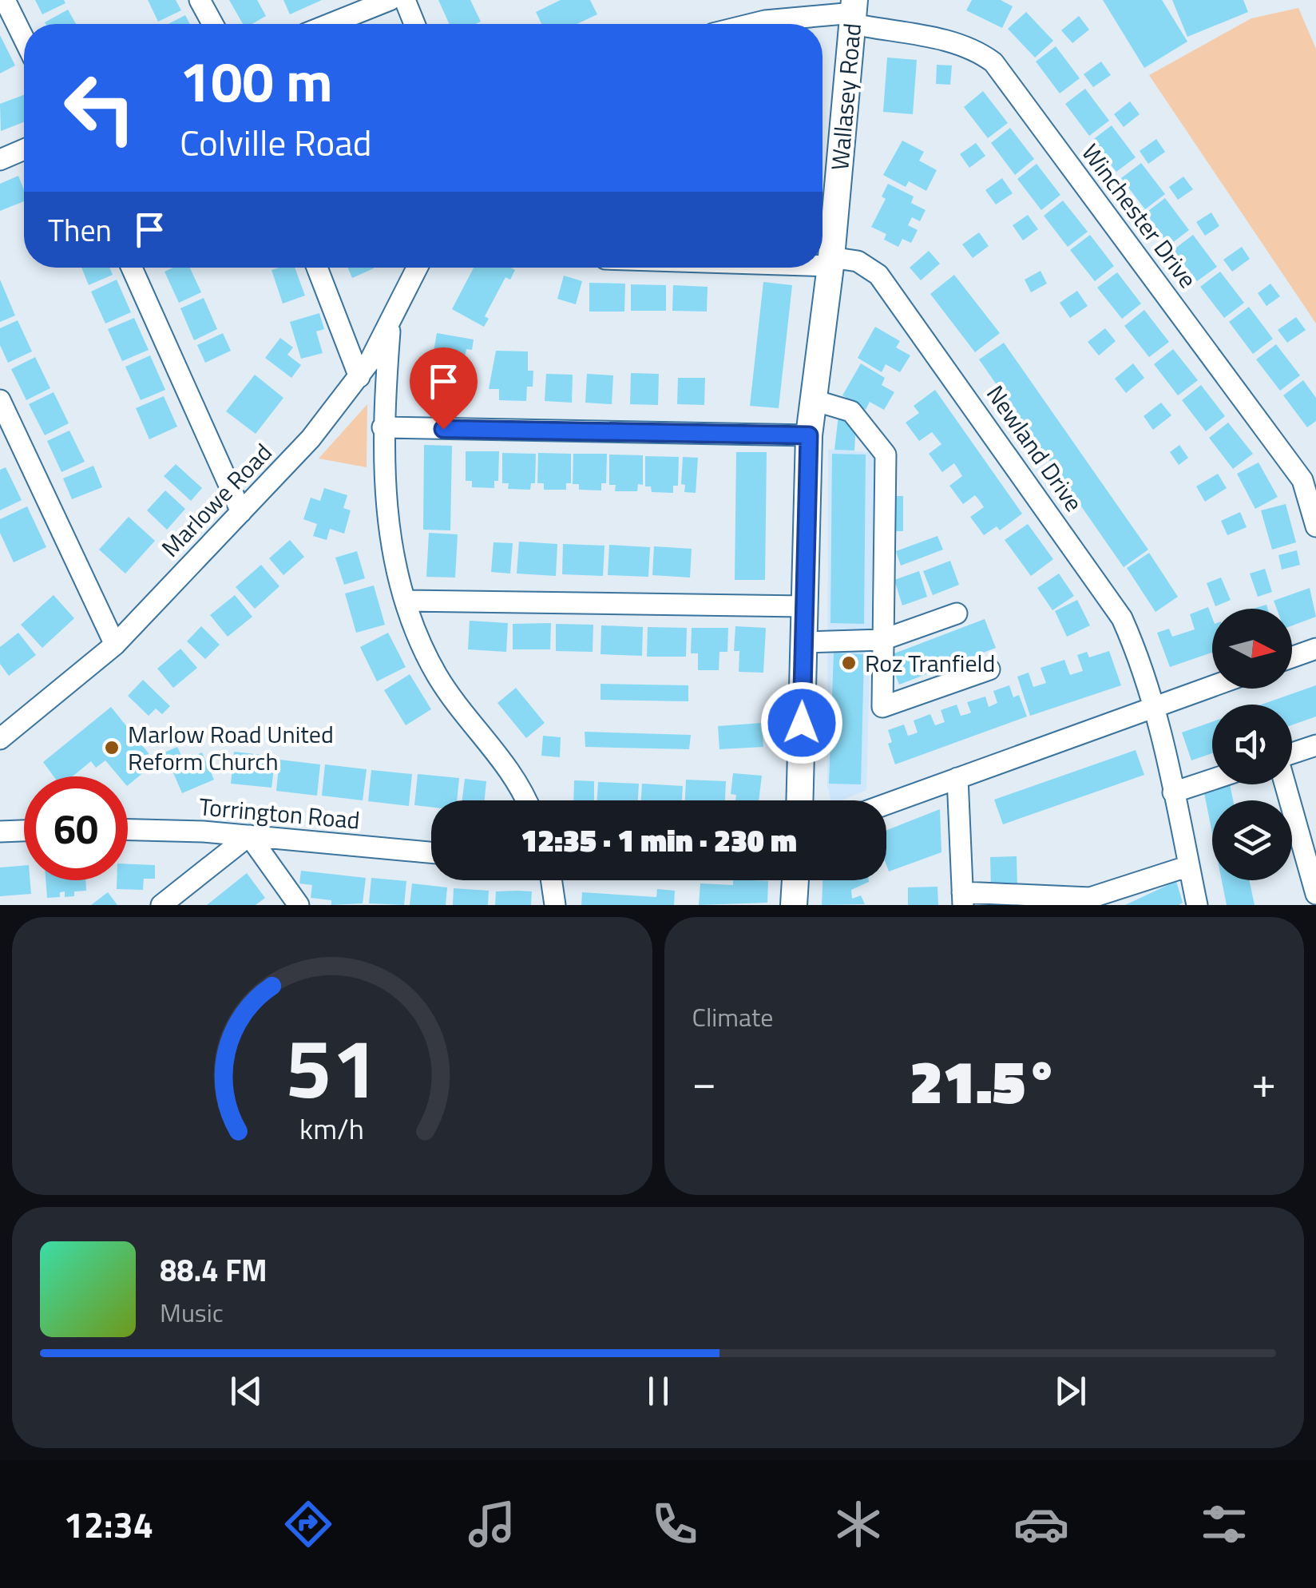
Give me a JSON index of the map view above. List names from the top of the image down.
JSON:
{
  "streets": {
    "main road": ["Wallasey Road"],
    "street": [
      "Winchester Drive",
      "Newland Drive",
      "Marlowe Road",
      "Torrington Road"
    ]
  },
  "crossings": [
    ["Wallasey Road", "Winchester Drive"],
    ["Wallasey Road", "Newland Drive"]
  ],
  "places": ["Roz Tranfield", "Marlow Road United Reform Church"],
  "north": "right",
  "page": {
    "turn": ["100 m", "Colville Road"],
    "then": "Then",
    "limit": "60",
    "trip": "12:35 · 1 min · 230 m",
    "tile": "Climate",
    "heat": ["−", "21.5°", "+"],
    "song": ["88.4 FM", "Music"],
    "tabs": "12:34",
    "gauge": ["51", "km/h"]
  }
}
